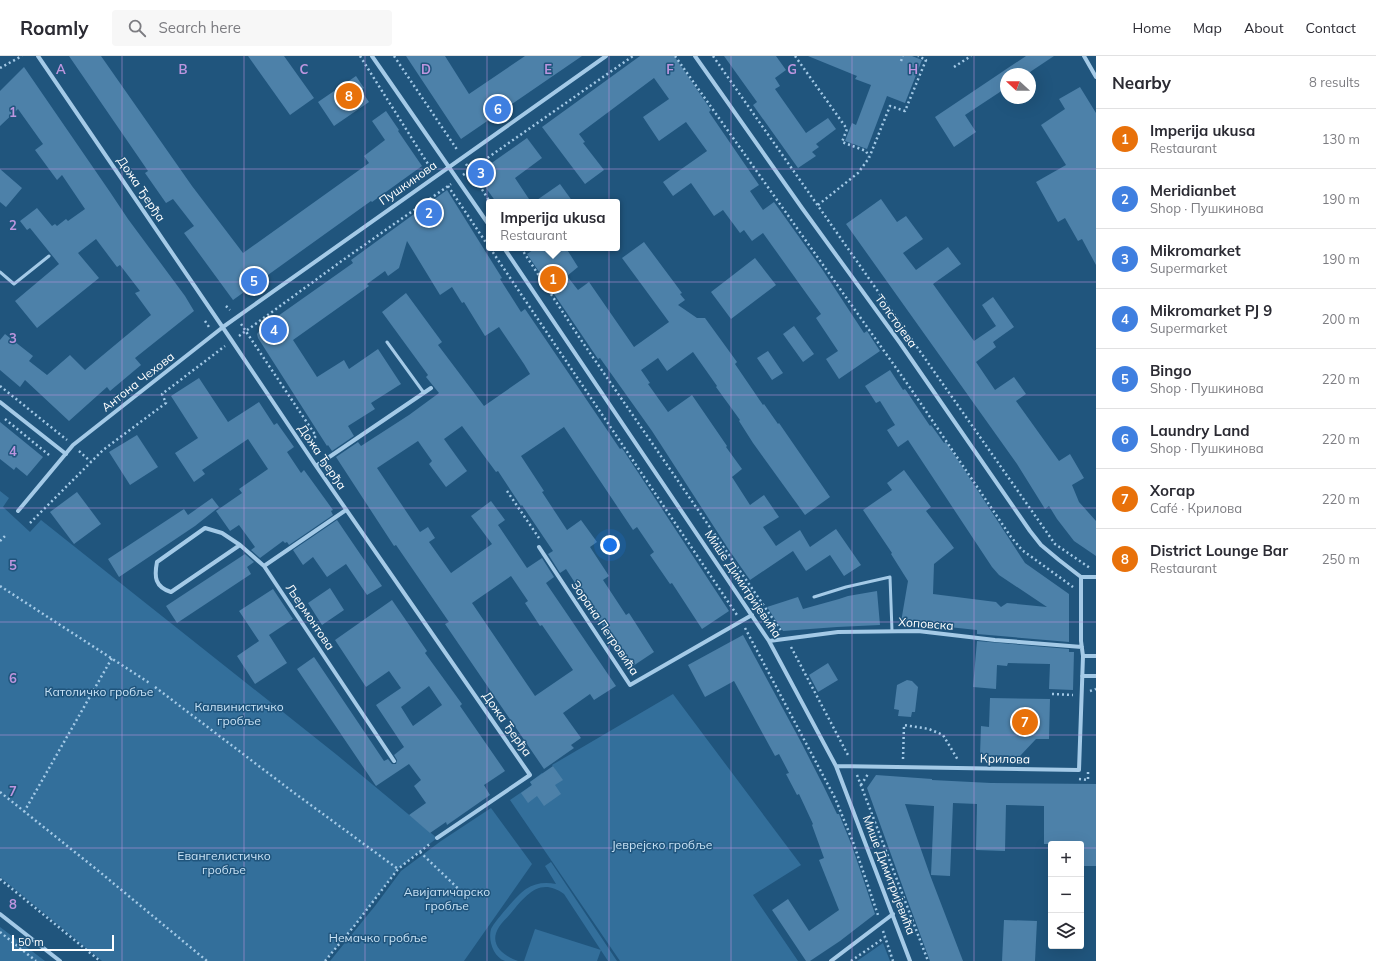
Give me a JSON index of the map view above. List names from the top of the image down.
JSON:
{
  "streets": {
    "street": [
      "Пушкинова",
      "Дожа Ђерђа",
      "Толстојева",
      "Антона Чехова",
      "Мише Димитријевића",
      "Љермонтова",
      "Хоповска",
      "Зорана Петровића",
      "Крилова"
    ]
  },
  "crossings": [
    ["Пушкинова", "Дожа Ђерђа"],
    ["Пушкинова", "Антона Чехова"],
    ["Дожа Ђерђа", "Антона Чехова"],
    ["Толстојева", "Крилова"],
    ["Мише Димитријевића", "Хоповска"],
    ["Мише Димитријевића", "Зорана Петровића"],
    ["Мише Димитријевића", "Крилова"],
    ["Хоповска", "Крилова"]
  ],
  "parks": [
    "Католичко гробље",
    "Калвинистичко гробље",
    "Јеврејско гробље",
    "Евангелистичко гробље",
    "Авијатичарско гробље",
    "Немачко гробље"
  ],
  "scale_bar": "50 m",
  "north": "left",
  "page": {
    "header": "Roamly",
    "search": "Search here",
    "nav": [
      "Home",
      "Map",
      "About",
      "Contact"
    ],
    "heading": ["Nearby", "8 results"],
    "pins": [
      "8",
      "6",
      "3",
      "2",
      "1",
      "5",
      "4",
      "7"
    ],
    "list": [
      {
        "mark": "1",
        "name": "Imperija ukusa",
        "note": "Restaurant",
        "value": "130 m"
      },
      {
        "mark": "2",
        "name": "Meridianbet",
        "note": "Shop · Пушкинова",
        "value": "190 m"
      },
      {
        "mark": "3",
        "name": "Mikromarket",
        "note": "Supermarket",
        "value": "190 m"
      },
      {
        "mark": "4",
        "name": "Mikromarket PJ 9",
        "note": "Supermarket",
        "value": "200 m"
      },
      {
        "mark": "5",
        "name": "Bingo",
        "note": "Shop · Пушкинова",
        "value": "220 m"
      },
      {
        "mark": "6",
        "name": "Laundry Land",
        "note": "Shop · Пушкинова",
        "value": "220 m"
      },
      {
        "mark": "7",
        "name": "Хогар",
        "note": "Café · Крилова",
        "value": "220 m"
      },
      {
        "mark": "8",
        "name": "District Lounge Bar",
        "note": "Restaurant",
        "value": "250 m"
      }
    ],
    "popup": ["Imperija ukusa", "Restaurant"],
    "map_buttons": ["+", "−"],
    "scale": "50 m"
  },
  "grid": {
    "columns": [
      "A",
      "B",
      "C",
      "D",
      "E",
      "F",
      "G",
      "H"
    ],
    "rows": [
      "1",
      "2",
      "3",
      "4",
      "5",
      "6",
      "7",
      "8"
    ]
  }
}
